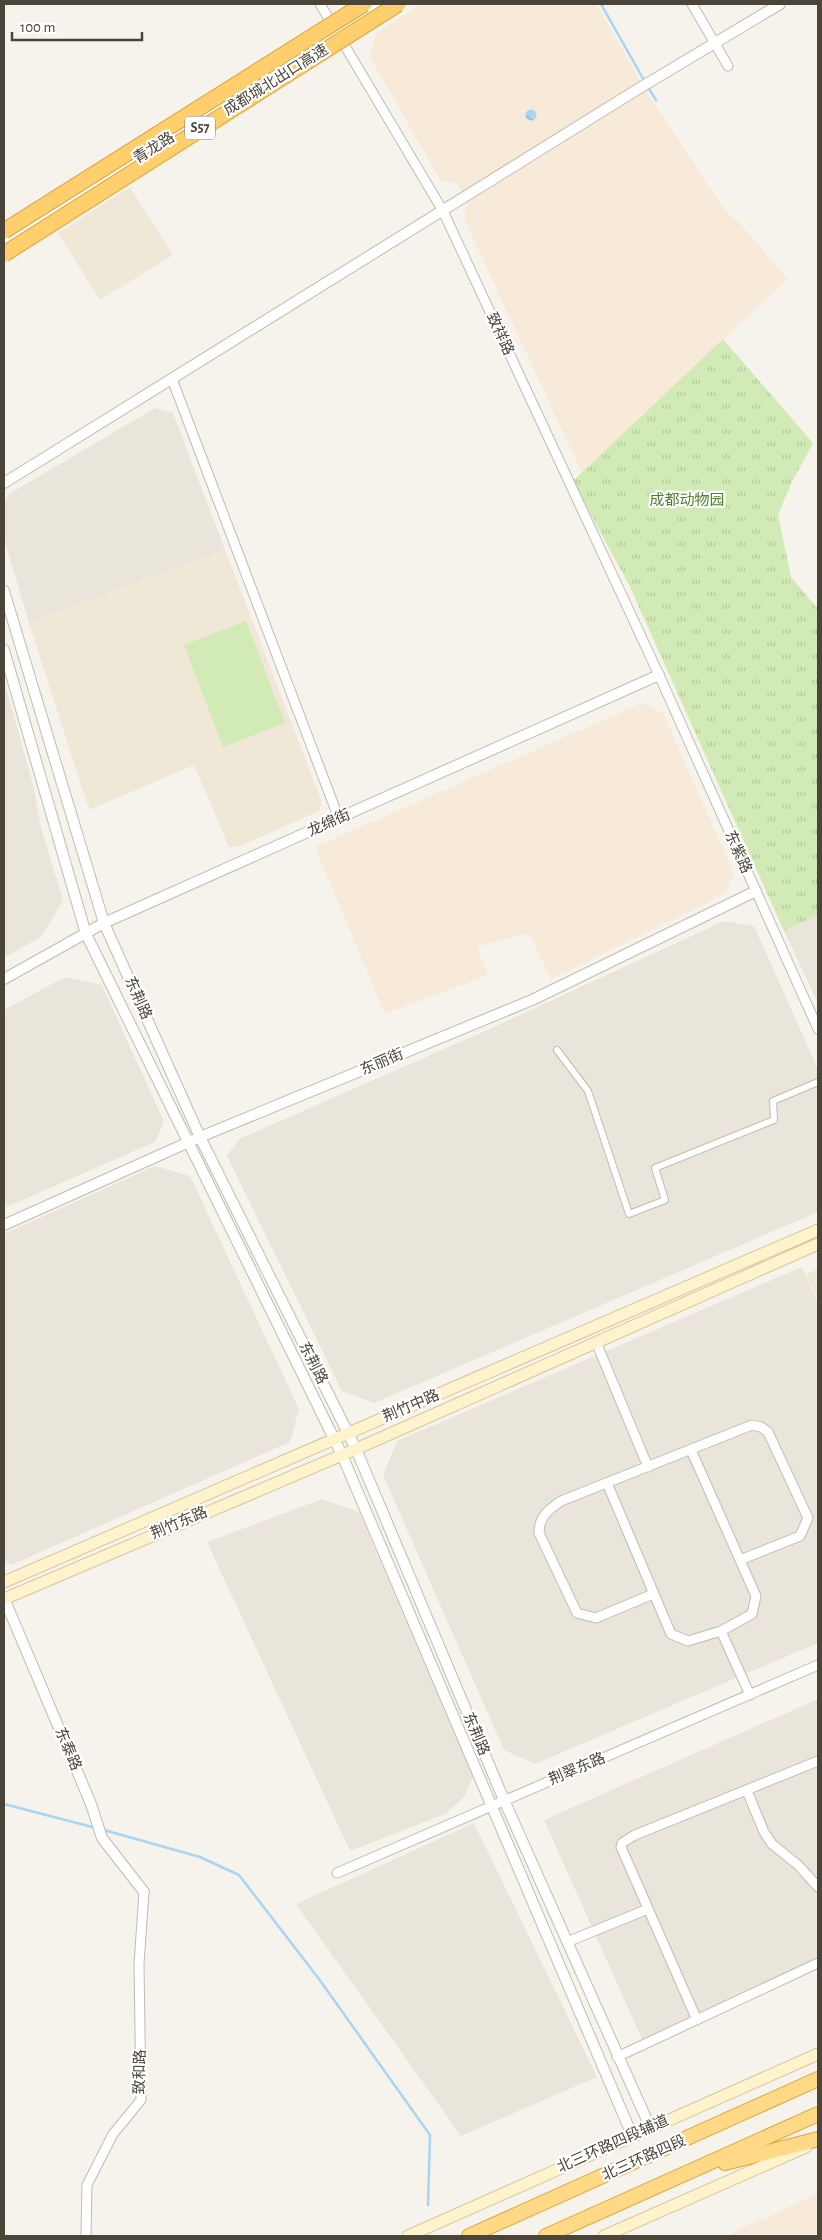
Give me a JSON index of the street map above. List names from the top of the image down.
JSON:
{
  "streets": {
    "highway": ["成都城北出口高速", "S57", "北三环路四段"],
    "main road": ["荆竹中路", "荆竹东路", "北三环路四段辅道"],
    "street": [
      "青龙路",
      "致祥路",
      "龙绵街",
      "东紫路",
      "东荆路",
      "东丽街",
      "东泰路",
      "荆翠东路",
      "致和路"
    ]
  },
  "crossings": [
    ["青龙路", "致祥路"],
    ["致祥路", "龙绵街"],
    ["致祥路", "东紫路"],
    ["龙绵街", "东紫路"],
    ["龙绵街", "东荆路"],
    ["东紫路", "东丽街"],
    ["东荆路", "东丽街"],
    ["东荆路", "荆竹中路"],
    ["东荆路", "荆竹东路"],
    ["东荆路", "荆翠东路"],
    ["东荆路", "北三环路四段辅道"],
    ["荆竹中路", "荆竹东路"],
    ["荆竹东路", "东泰路"],
    ["东泰路", "致和路"]
  ],
  "parks": ["成都动物园"],
  "scale_bar": "100 m"
}
